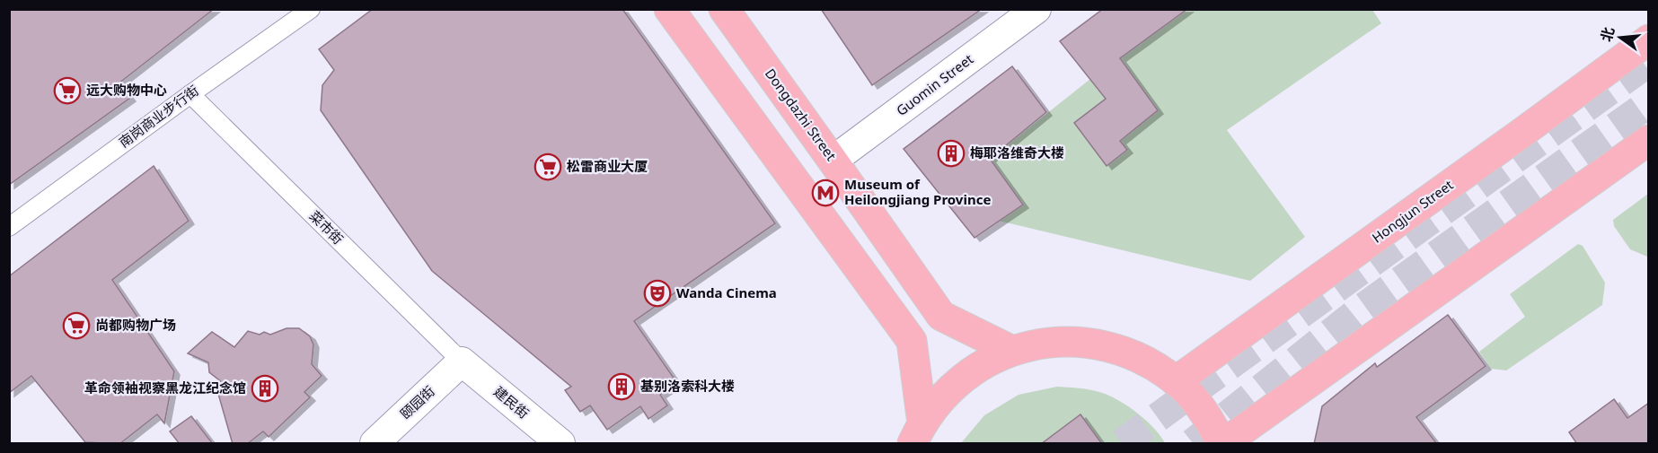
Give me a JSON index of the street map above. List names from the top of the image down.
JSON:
{
  "streets": {
    "main road": ["Dongdazhi Street", "Hongjun Street"],
    "street": [
      "Guomin Street",
      "南岗商业步行街",
      "菜市街",
      "颐园街",
      "建民街"
    ]
  },
  "crossings": [
    ["Guomin Street", "Dongdazhi Street"],
    ["南岗商业步行街", "菜市街"],
    ["菜市街", "颐园街"],
    ["菜市街", "建民街"],
    ["颐园街", "建民街"]
  ],
  "places": {
    "supermarket": ["远大购物中心", "松雷商业大厦", "尚都购物广场"],
    "building": ["梅耶洛维奇大楼", "基别洛索科大楼", "革命领袖视察黑龙江纪念馆"],
    "metro station": ["Museum of Heilongjiang Province"],
    "theatre": ["Wanda Cinema"]
  },
  "north": "left"
}
